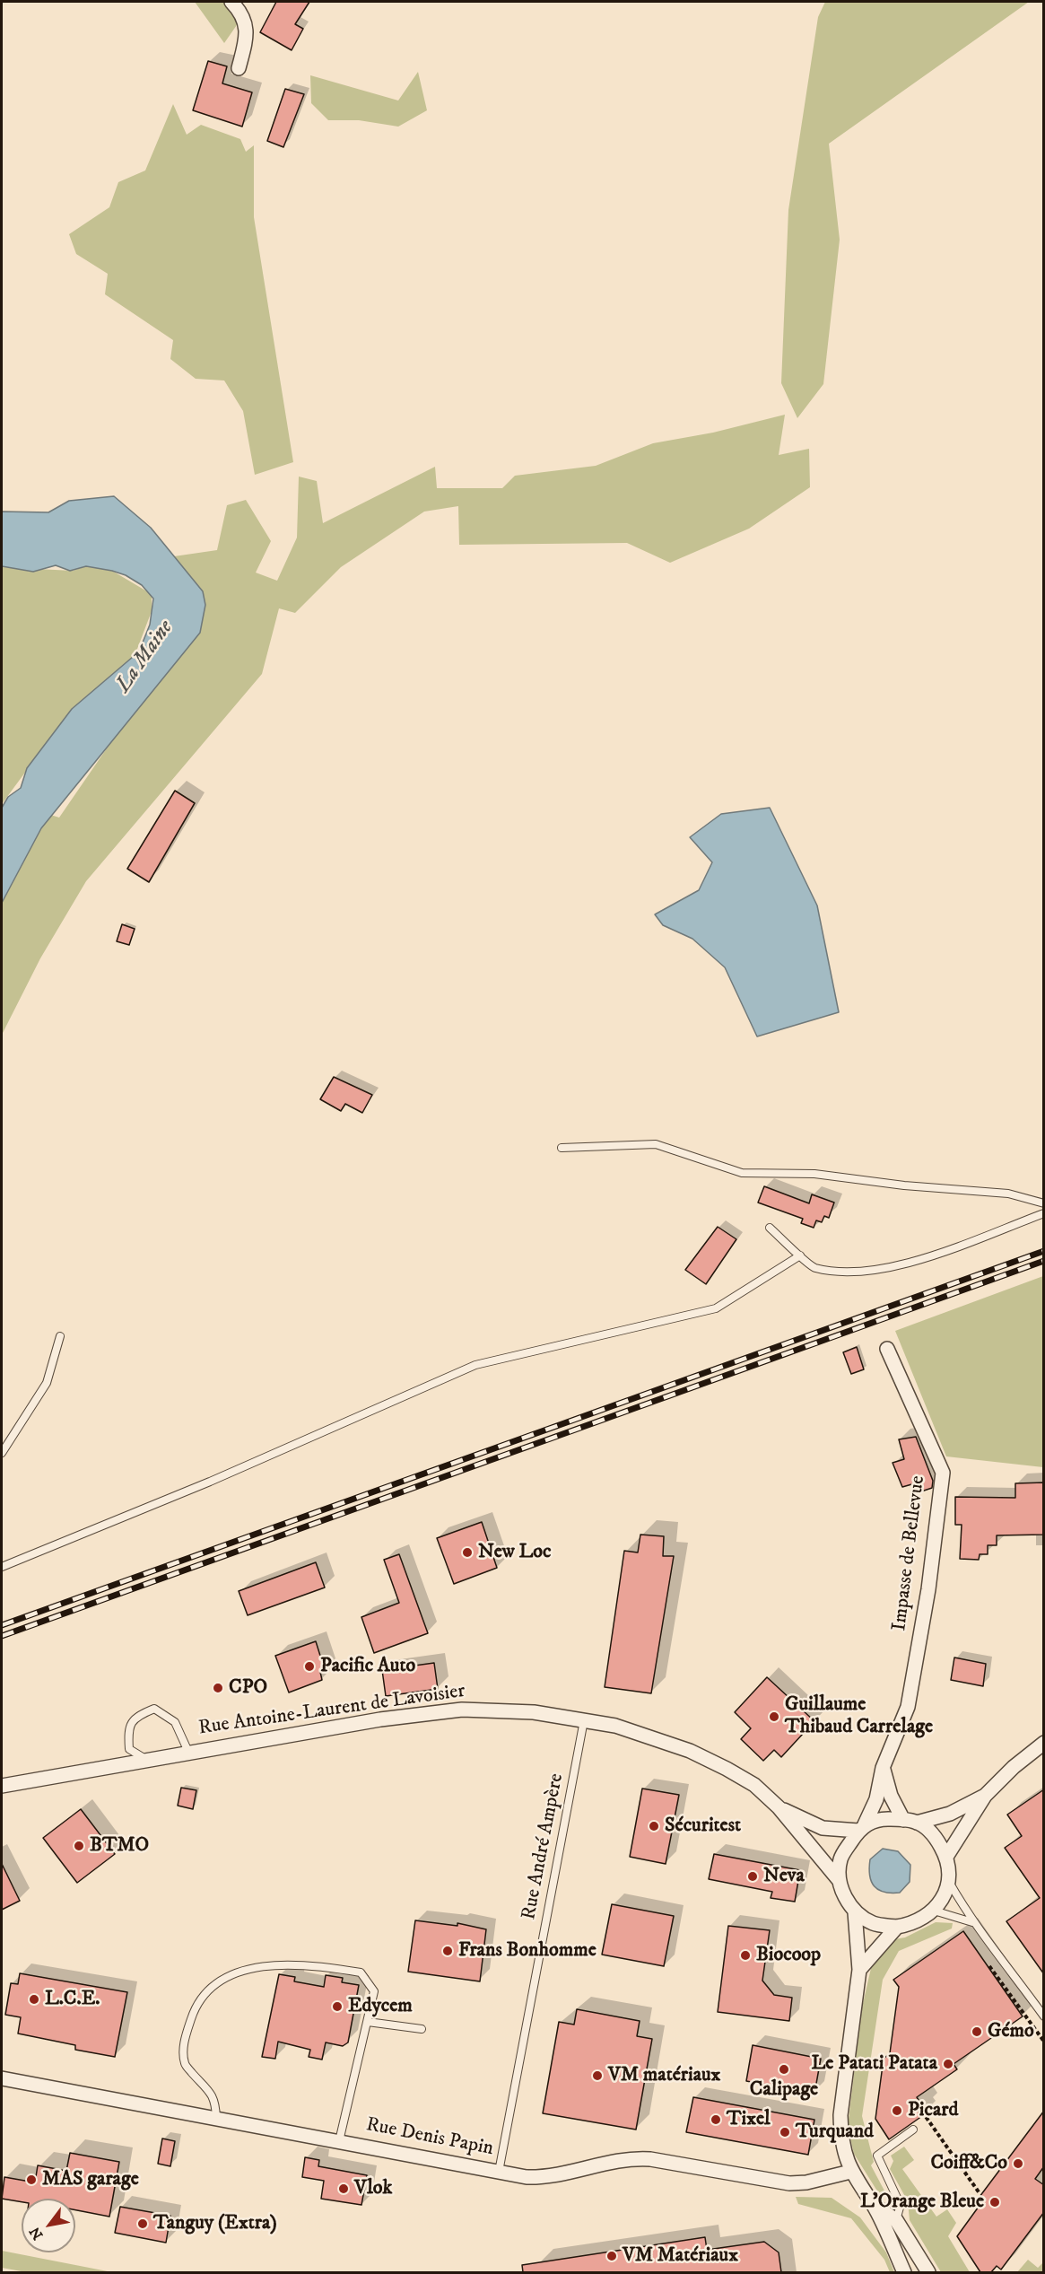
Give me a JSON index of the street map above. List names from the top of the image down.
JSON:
{
  "streets": {
    "street": ["Impasse de Bellevue", "Rue Antoine-Laurent de Lavoisier", "Rue Denis Papin"],
    "lane": ["Rue André Ampère"]
  },
  "crossings": [
    ["Impasse de Bellevue", "Rue Antoine-Laurent de Lavoisier"],
    ["Rue Antoine-Laurent de Lavoisier", "Rue André Ampère"],
    ["Rue André Ampère", "Rue Denis Papin"]
  ],
  "water": ["La Maine"],
  "places": [
    "New Loc",
    "Pacific Auto",
    "CPO",
    "Guillaume Thibaud Carrelage",
    "Sécuritest",
    "BTMO",
    "Neva",
    "Frans Bonhomme",
    "Biocoop",
    "L.C.E.",
    "Edycem",
    "Gémo",
    "Le Patati Patata",
    "Calipage",
    "VM matériaux",
    "Picard",
    "Tixel",
    "Turquand",
    "Coiff&Co",
    "MAS garage",
    "Vlok",
    "L'Orange Bleue",
    "Tanguy (Extra)",
    "VM Matériaux"
  ],
  "north": "bottom left"
}
